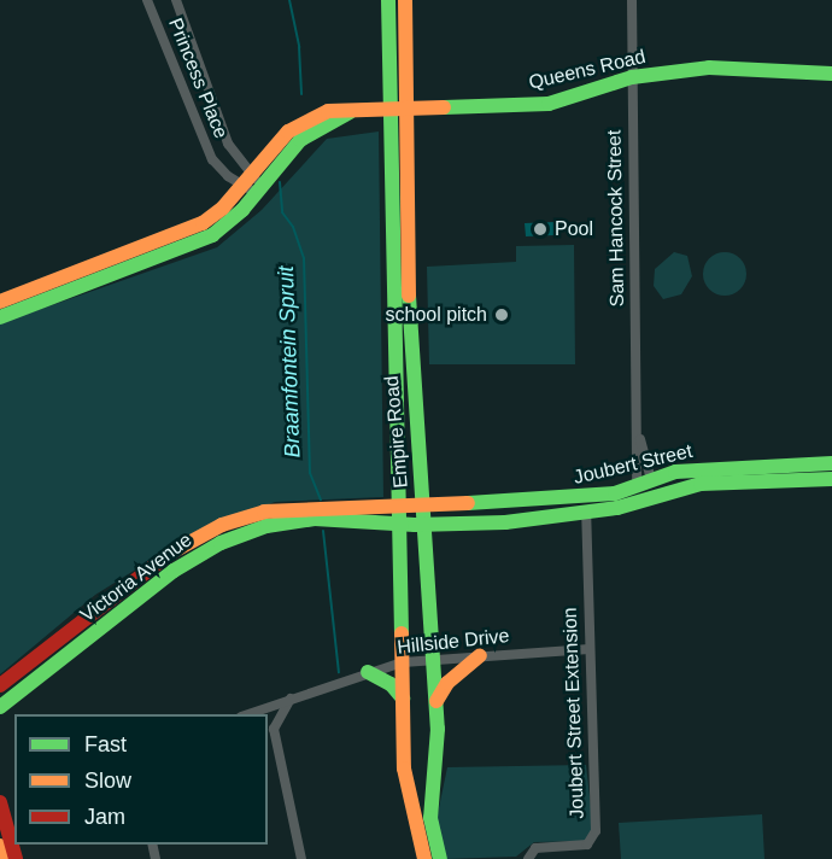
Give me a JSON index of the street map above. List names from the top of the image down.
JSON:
{
  "streets": {
    "main road": [
      "Queens Road",
      "Empire Road",
      "Joubert Street",
      "Victoria Avenue"
    ],
    "street": [
      "Princess Place",
      "Sam Hancock Street",
      "Hillside Drive",
      "Joubert Street Extension"
    ]
  },
  "crossings": [
    ["Queens Road", "Princess Place"],
    ["Queens Road", "Sam Hancock Street"],
    ["Queens Road", "Empire Road"],
    ["Sam Hancock Street", "Joubert Street"],
    ["Empire Road", "Joubert Street"],
    ["Empire Road", "Victoria Avenue"],
    ["Empire Road", "Hillside Drive"],
    ["Joubert Street", "Victoria Avenue"],
    ["Joubert Street", "Joubert Street Extension"],
    ["Hillside Drive", "Joubert Street Extension"]
  ],
  "water": ["Braamfontein Spruit"],
  "places": ["Pool", "school pitch"],
  "legend": ["Fast", "Slow", "Jam"]
}
